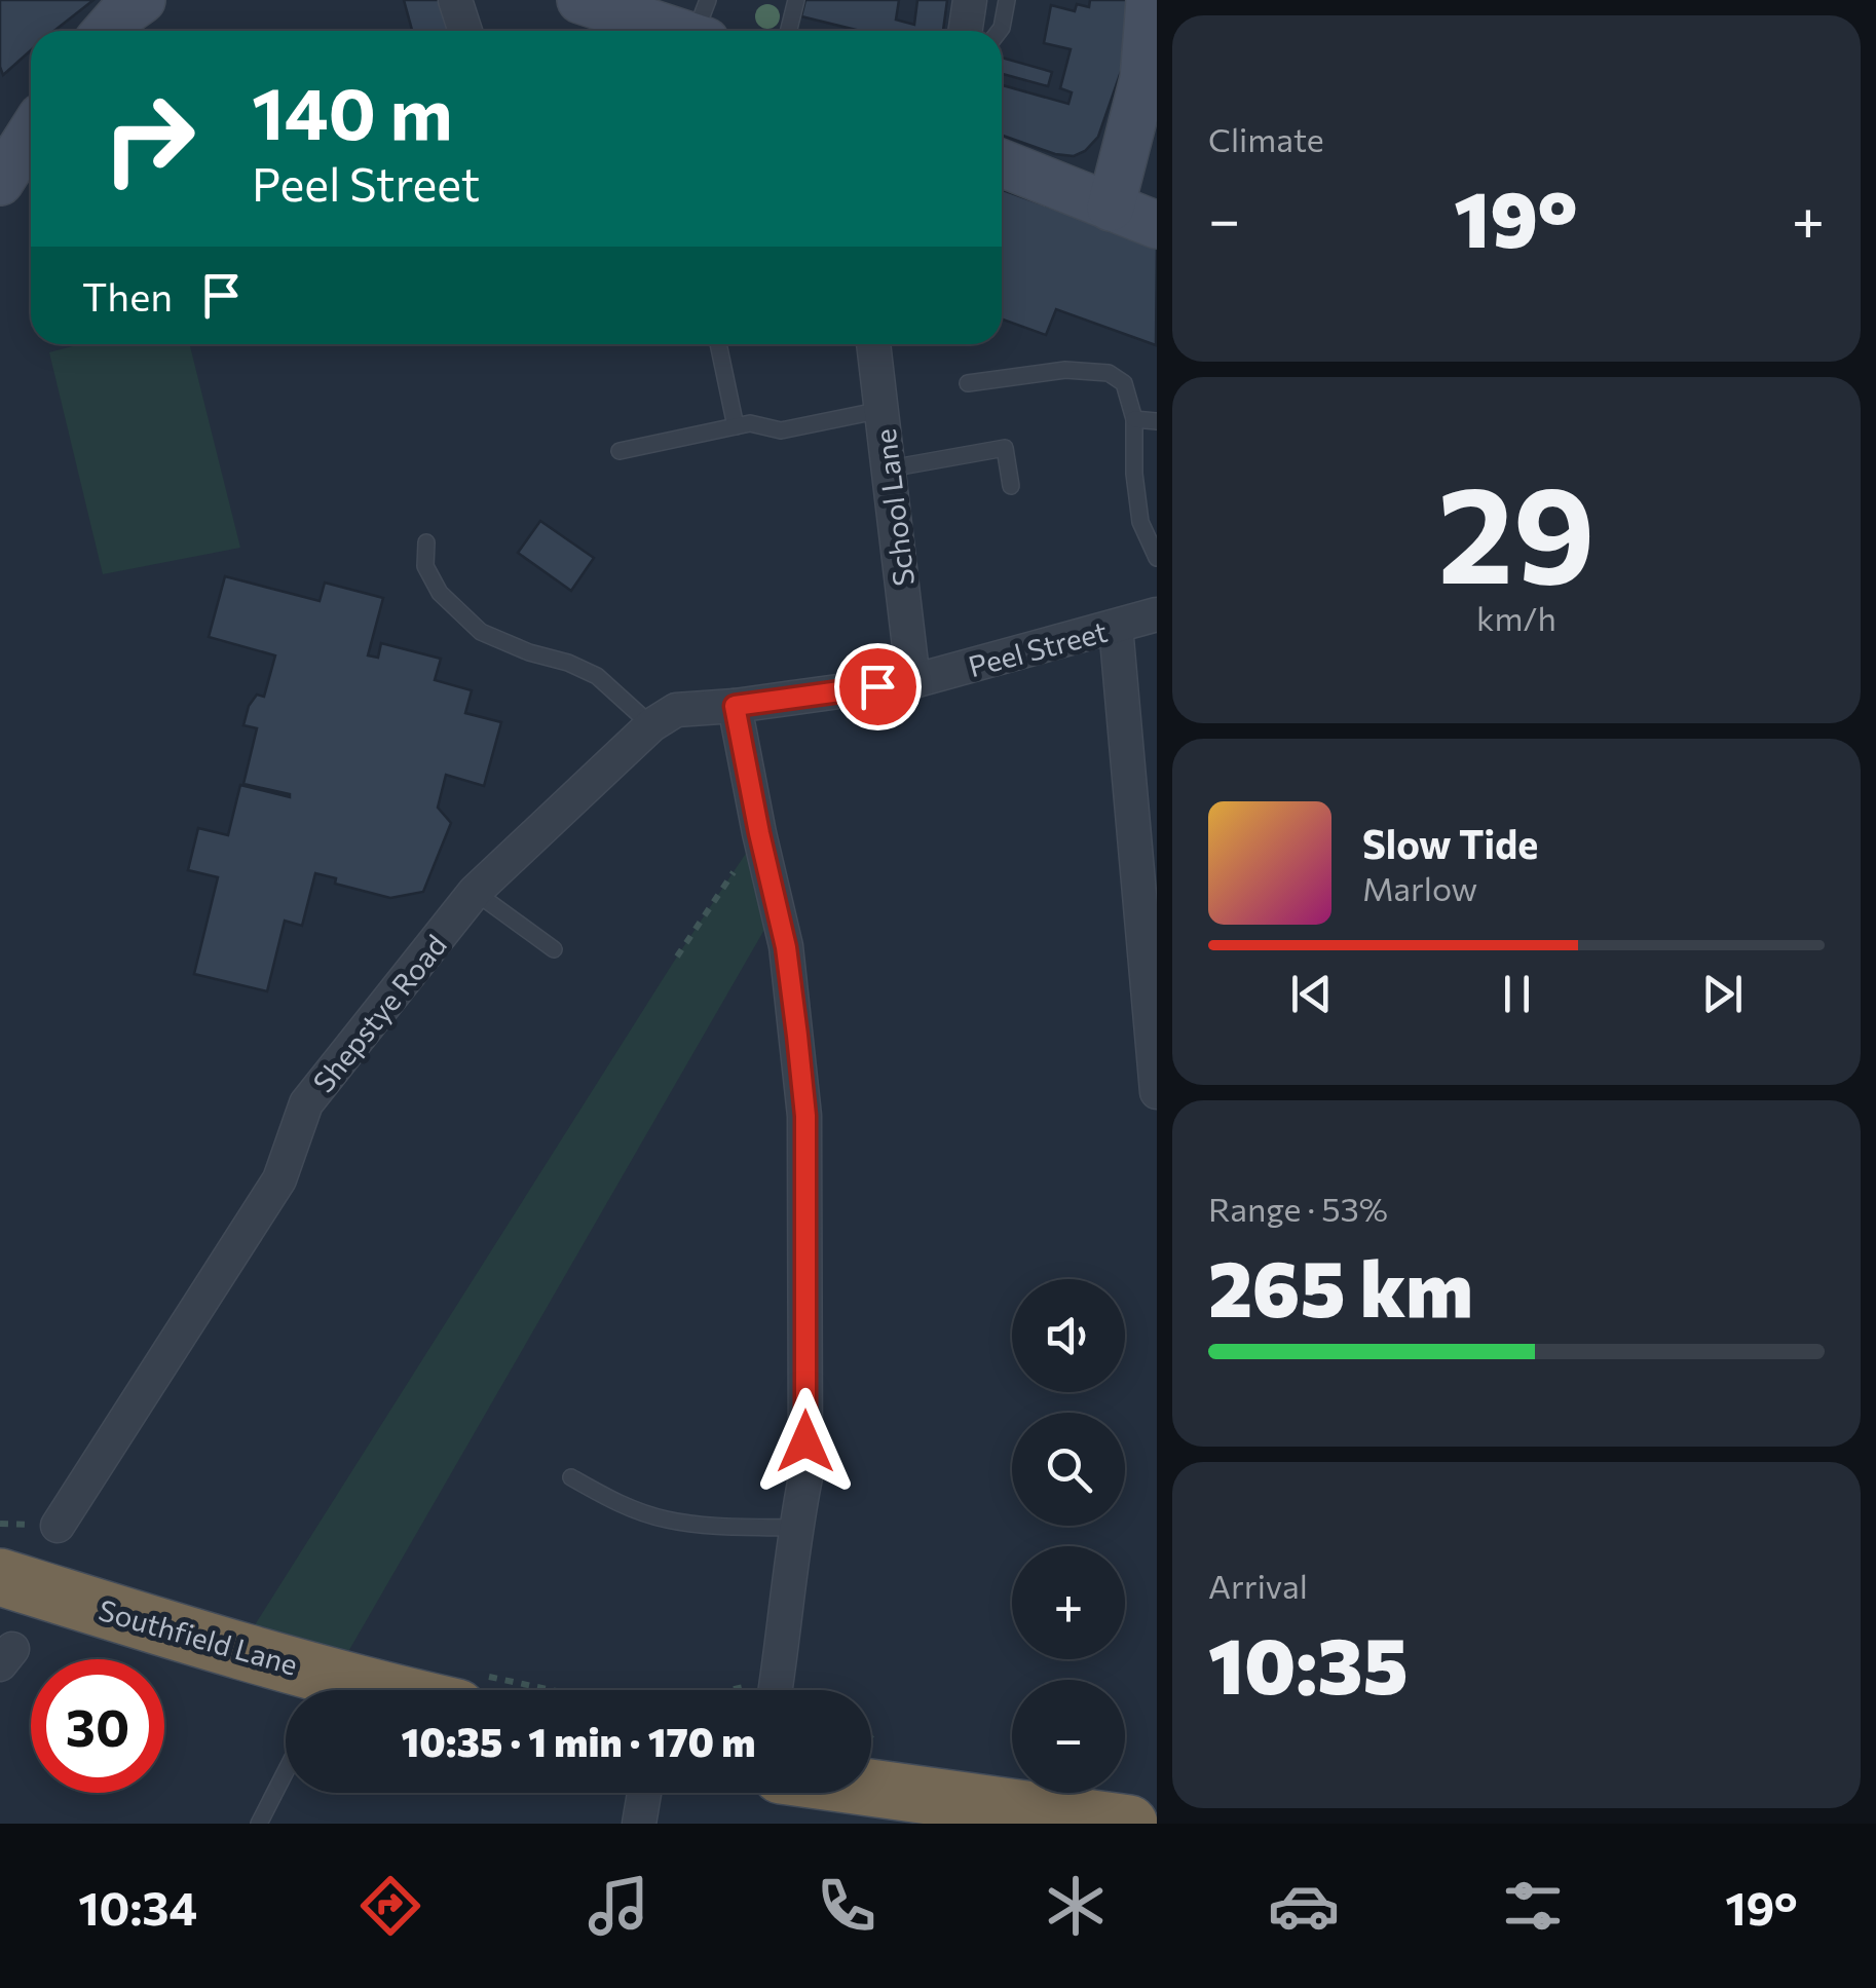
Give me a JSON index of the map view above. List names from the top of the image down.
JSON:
{
  "streets": {
    "highway": ["Southfield Lane"],
    "street": ["School Lane", "Peel Street", "Shepstye Road"]
  },
  "crossings": [
    ["School Lane", "Peel Street"],
    ["Peel Street", "Shepstye Road"]
  ],
  "page": {
    "tile": [
      "Climate",
      ["29", "km/h"],
      ["Range · 53%", "265 km"],
      ["Arrival", "10:35"]
    ],
    "turn": ["140 m", "Peel Street"],
    "heat": ["−", "19°", "+"],
    "then": "Then",
    "song": ["Slow Tide", "Marlow"],
    "map_buttons": ["+", "−"],
    "limit": "30",
    "trip": "10:35 · 1 min · 170 m",
    "tabs": ["10:34", "19°"]
  }
}
